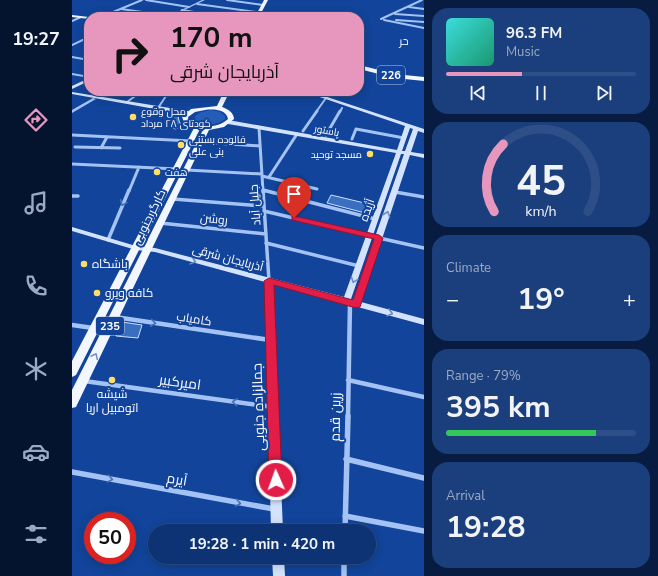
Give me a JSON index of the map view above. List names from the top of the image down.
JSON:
{
  "streets": {
    "main road": [
      "226",
      "پاستور",
      "آژیده",
      "کارگر جنوبی",
      "آذربایجان شرقی",
      "235",
      "جمالزاده جنوبی"
    ],
    "street": [
      "جلیل آباد",
      "روشن",
      "کامیاب",
      "امیرکبیر",
      "زرین قدم",
      "آیرم"
    ]
  },
  "crossings": [
    ["پاستور", "جلیل آباد"],
    ["پاستور", "آژیده"],
    ["جلیل آباد", "روشن"],
    ["جلیل آباد", "آذربایجان شرقی"],
    ["جلیل آباد", "جمالزاده جنوبی"],
    ["آژیده", "آذربایجان شرقی"],
    ["آژیده", "زرین قدم"],
    ["کارگر جنوبی", "روشن"],
    ["کارگر جنوبی", "آذربایجان شرقی"],
    ["کارگر جنوبی", "کامیاب"],
    ["کارگر جنوبی", "امیرکبیر"],
    ["آذربایجان شرقی", "جمالزاده جنوبی"],
    ["آذربایجان شرقی", "زرین قدم"],
    ["کامیاب", "جمالزاده جنوبی"],
    ["امیرکبیر", "جمالزاده جنوبی"],
    ["جمالزاده جنوبی", "آیرم"]
  ],
  "one_way": [
    "آذربایجان شرقی",
    "کامیاب",
    "امیرکبیر",
    "آیرم"
  ],
  "districts": ["حر"],
  "places": [
    "محل وقوع کودتای ۲۸ مرداد",
    "فالوده بستنی بنی علی",
    "مسجد توحید",
    "هفت",
    "باشگاه",
    "کافه ویرو",
    "شیشه اتومبیل اریا"
  ],
  "page": {
    "tabs": "19:27",
    "turn": ["170 m", "آذربایجان شرقی"],
    "song": ["96.3 FM", "Music"],
    "tile": [
      "Climate",
      ["Range · 79%", "395 km"],
      ["Arrival", "19:28"]
    ],
    "heat": ["−", "19°", "+"],
    "limit": "50",
    "trip": "19:28 · 1 min · 420 m",
    "gauge": ["45", "km/h"]
  }
}
